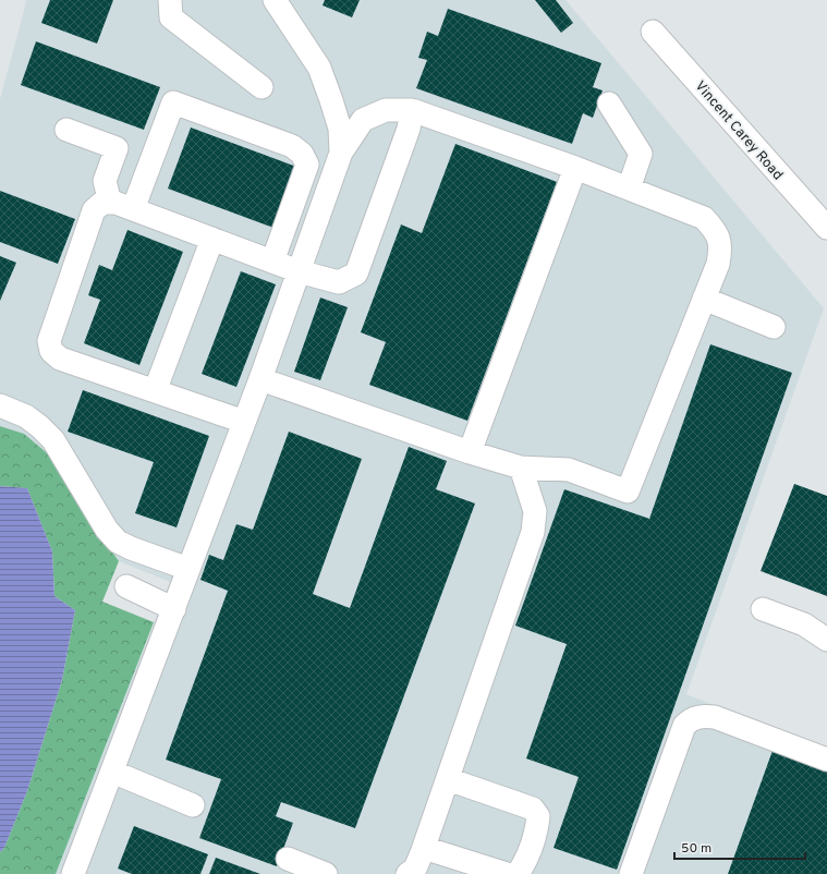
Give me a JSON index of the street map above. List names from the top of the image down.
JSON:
{
  "streets": {
    "street": ["Vincent Carey Road"]
  },
  "scale_bar": "50 m"
}
